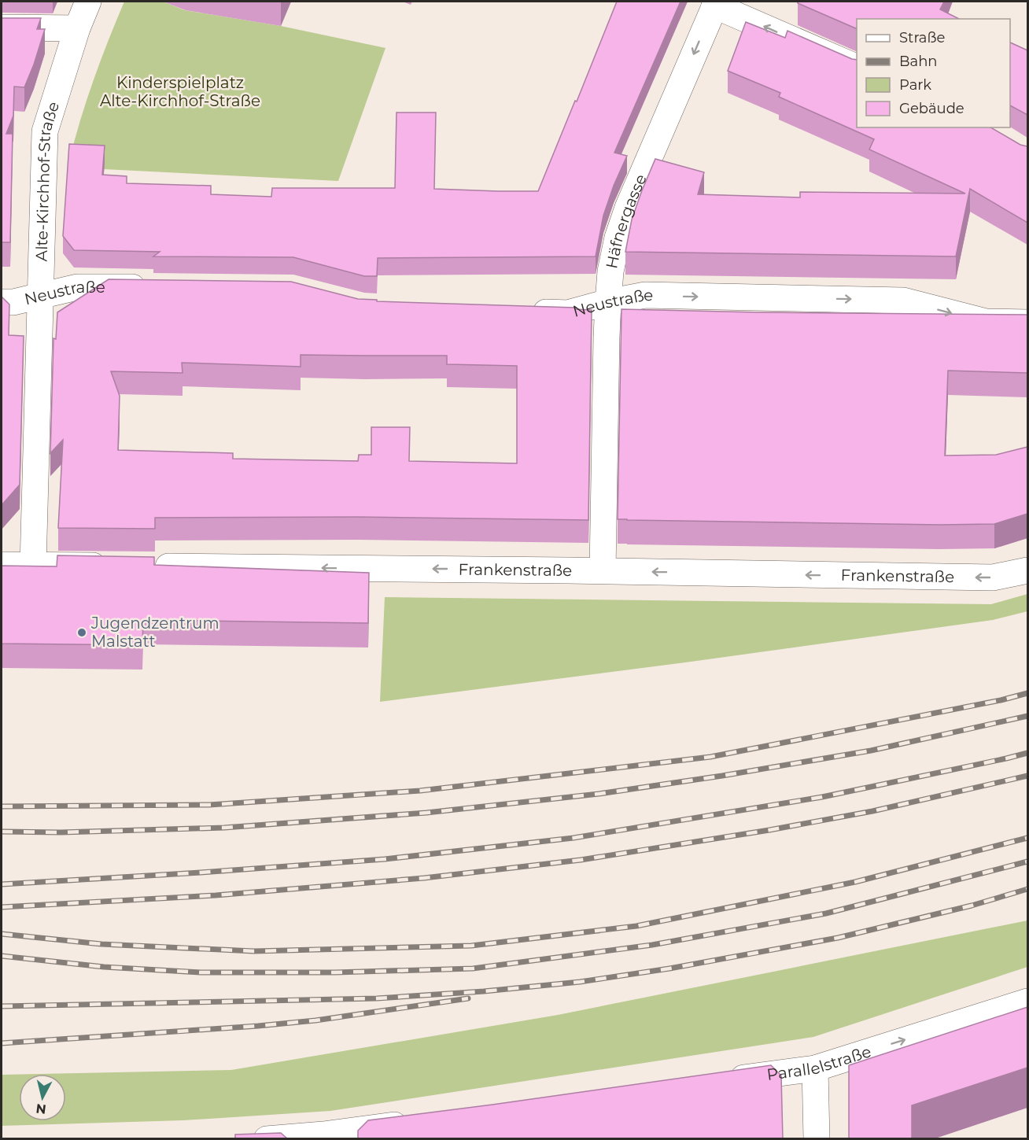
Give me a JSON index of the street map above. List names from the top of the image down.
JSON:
{
  "streets": {
    "street": [
      "Alte-Kirchhof-Straße",
      "Häfnergasse",
      "Neustraße",
      "Frankenstraße",
      "Parallelstraße"
    ]
  },
  "crossings": [
    ["Alte-Kirchhof-Straße", "Neustraße"],
    ["Häfnergasse", "Neustraße"],
    ["Häfnergasse", "Frankenstraße"]
  ],
  "one_way": [
    "Häfnergasse",
    "Neustraße",
    "Frankenstraße",
    "Parallelstraße"
  ],
  "parks": ["Kinderspielplatz Alte-Kirchhof-Straße"],
  "places": ["Jugendzentrum Malstatt"],
  "legend": [
    "Straße",
    "Bahn",
    "Park",
    "Gebäude"
  ],
  "north": "bottom"
}
